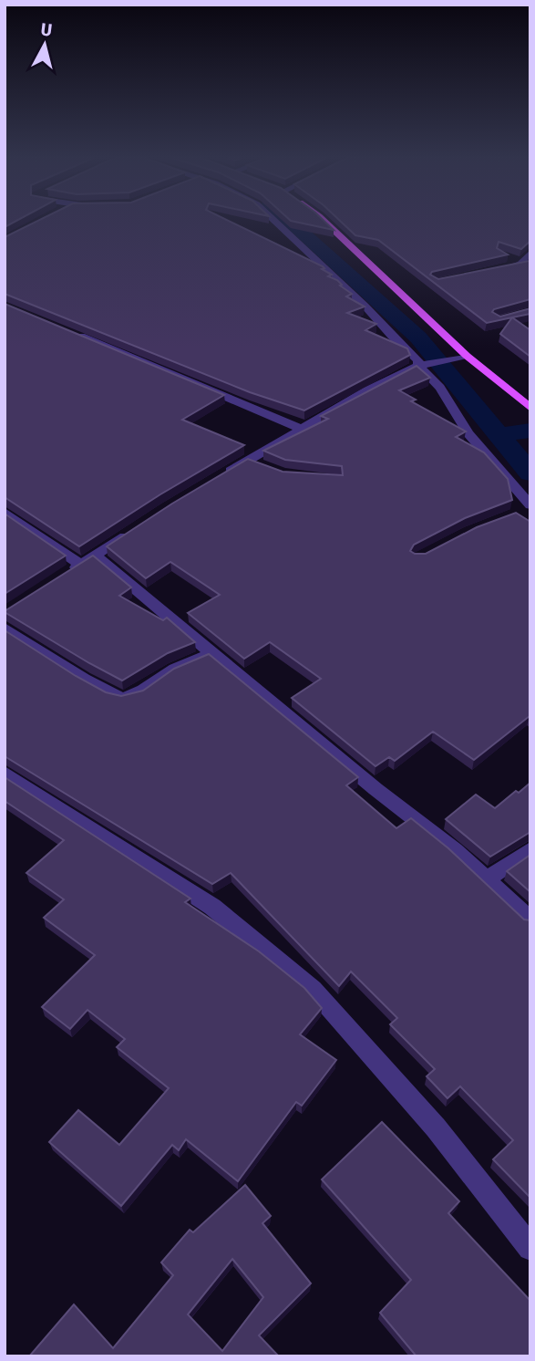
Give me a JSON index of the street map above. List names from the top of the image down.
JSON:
{
  "north": "top"
}
